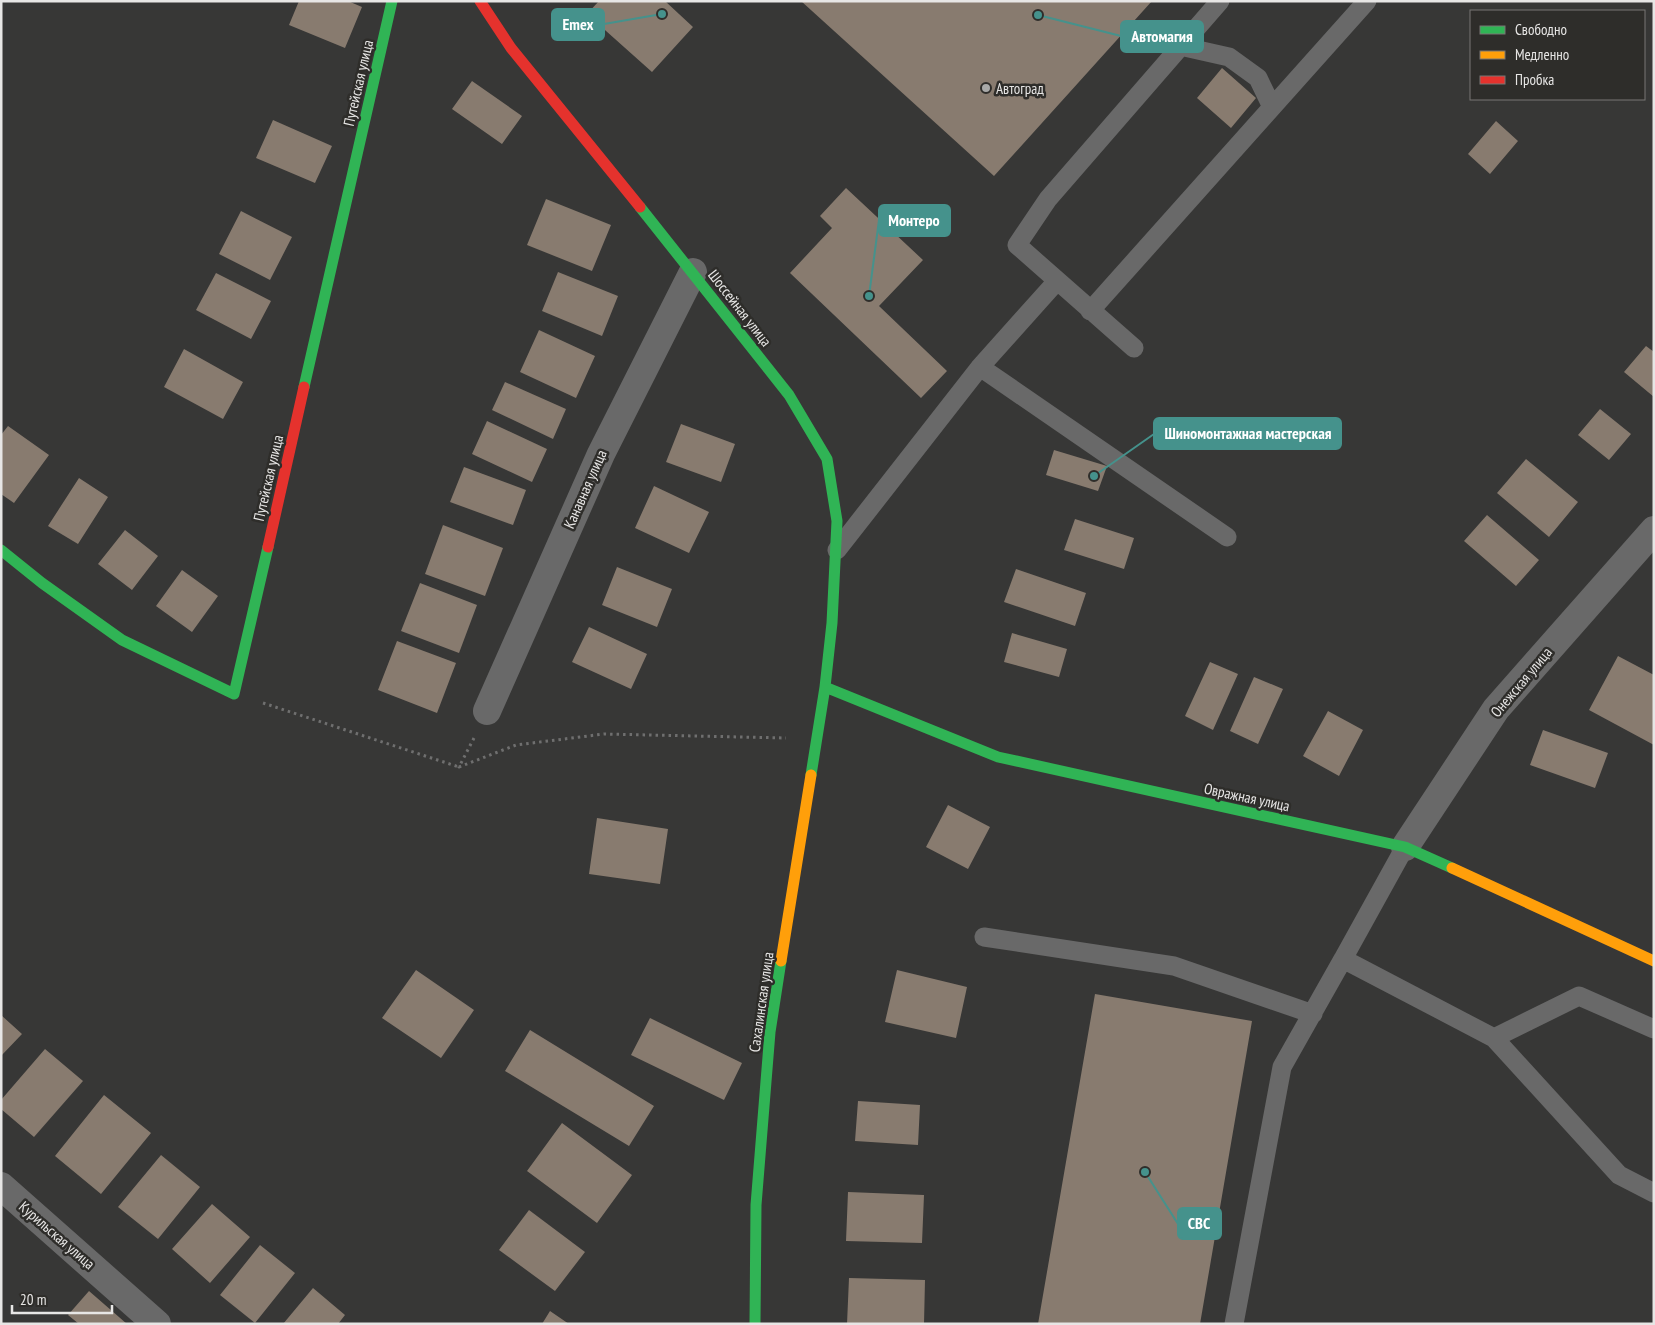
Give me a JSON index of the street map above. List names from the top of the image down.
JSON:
{
  "streets": {
    "street": [
      "Путейская улица",
      "Шоссейная улица",
      "Канавная улица",
      "Онежская улица",
      "Овражная улица",
      "Сахалинская улица",
      "Курильская улица"
    ]
  },
  "crossings": [
    ["Шоссейная улица", "Канавная улица"],
    ["Шоссейная улица", "Овражная улица"],
    ["Шоссейная улица", "Сахалинская улица"],
    ["Онежская улица", "Овражная улица"],
    ["Овражная улица", "Сахалинская улица"]
  ],
  "places": [
    "Emex",
    "Автомагия",
    "Автоград",
    "Монтеро",
    "Шиномонтажная мастерская",
    "СВС"
  ],
  "legend": ["Свободно", "Медленно", "Пробка"],
  "scale_bar": "20 m"
}
